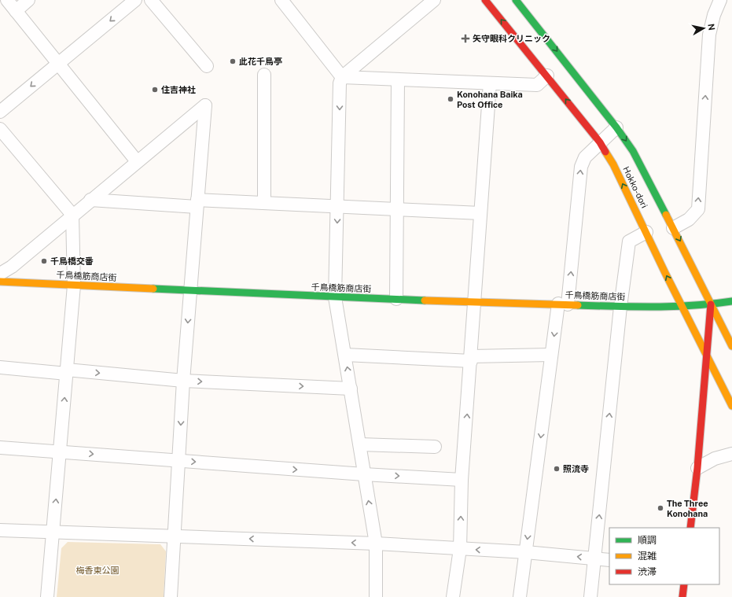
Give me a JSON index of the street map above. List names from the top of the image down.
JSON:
{
  "streets": {
    "street": ["Hokko-dori", "千鳥橋筋商店街"]
  },
  "crossings": [
    ["Hokko-dori", "千鳥橋筋商店街"]
  ],
  "parks": ["梅香東公園"],
  "places": {
    "health": ["矢守眼科クリニック"],
    "other": [
      "此花千鳥亭",
      "住吉神社",
      "Konohana Baika Post Office",
      "千鳥橋交番",
      "照流寺",
      "The Three Konohana"
    ]
  },
  "legend": ["順調", "混雑", "渋滞"],
  "north": "right"
}
